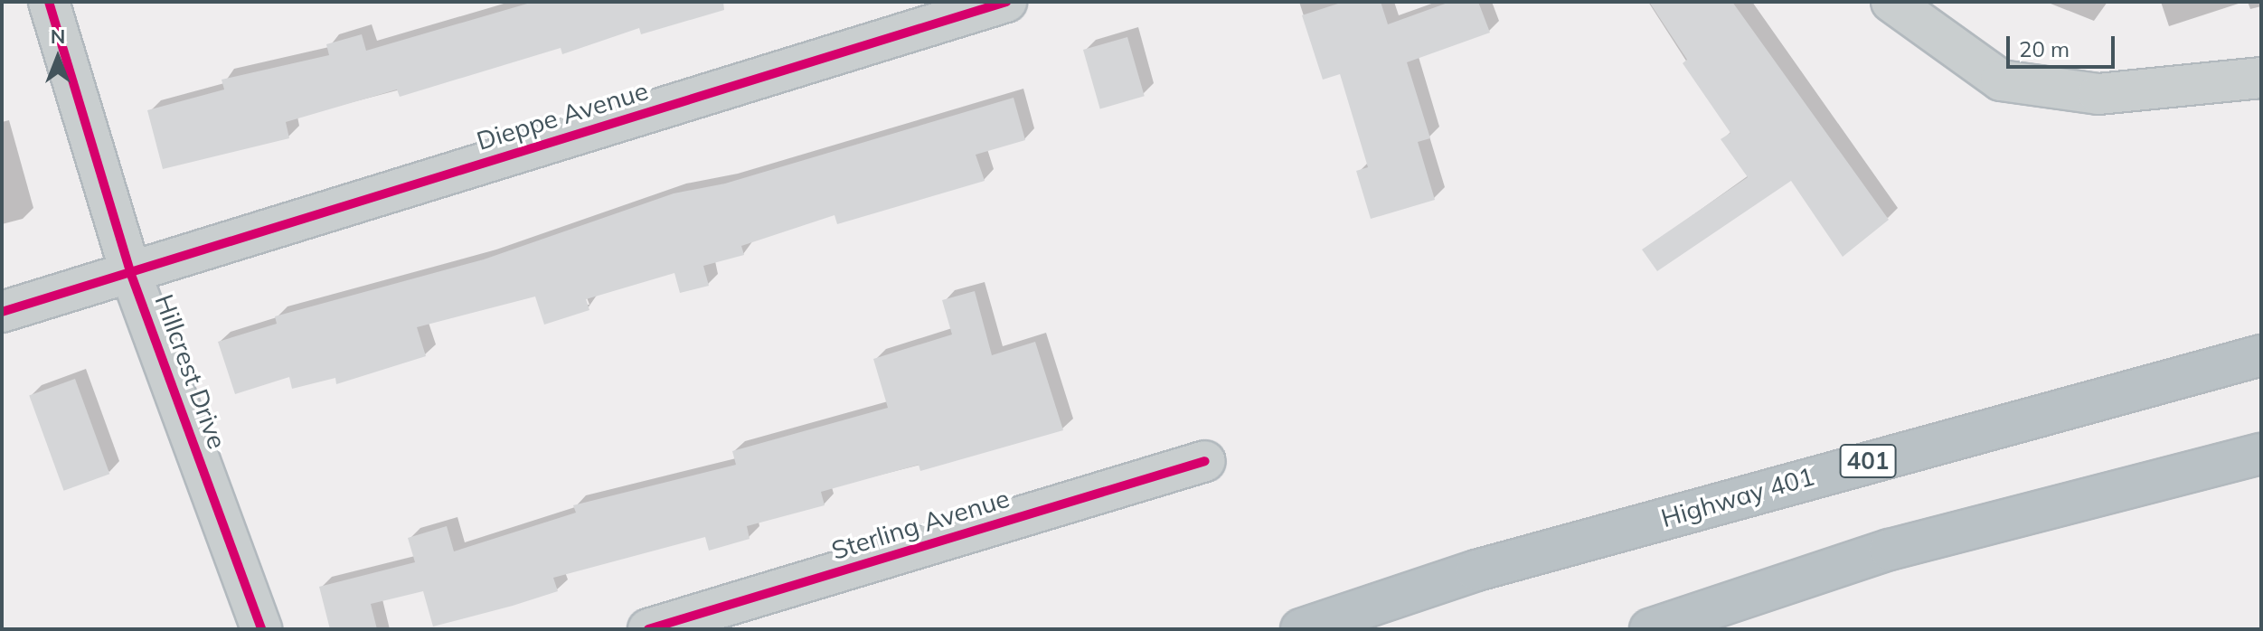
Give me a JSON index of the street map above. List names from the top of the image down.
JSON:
{
  "streets": {
    "highway": ["401", "Highway 401"],
    "street": ["Dieppe Avenue", "Hillcrest Drive", "Sterling Avenue"]
  },
  "crossings": [
    ["Dieppe Avenue", "Hillcrest Drive"]
  ],
  "scale_bar": "20 m",
  "north": "top"
}
